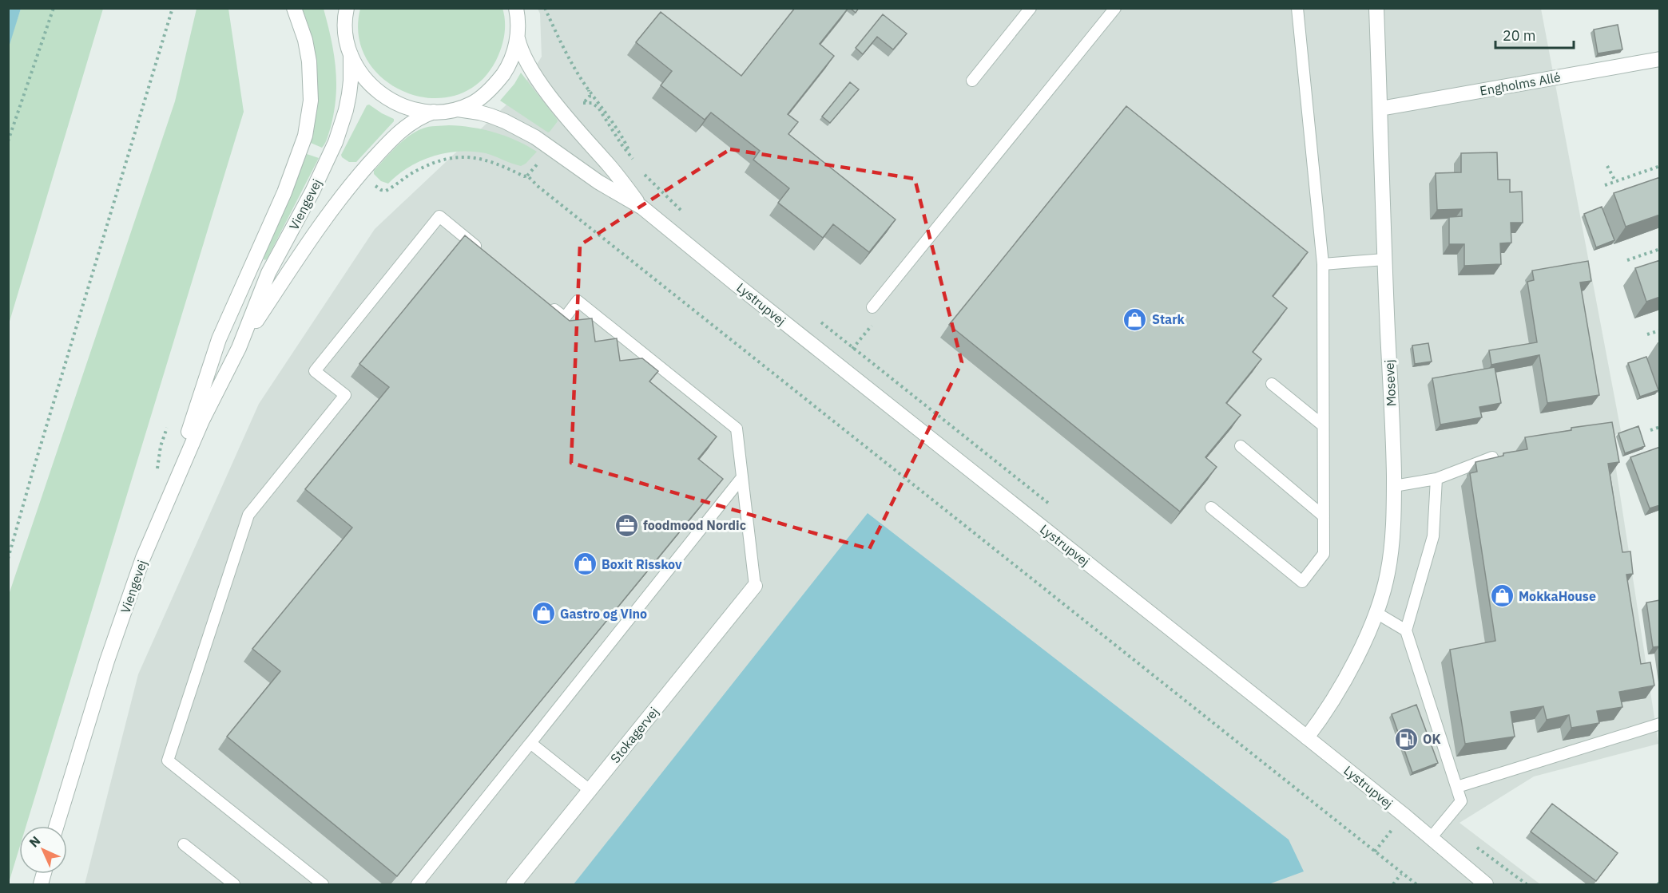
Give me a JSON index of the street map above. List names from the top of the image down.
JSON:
{
  "streets": {
    "street": [
      "Engholms Allé",
      "Viengevej",
      "Lystrupvej",
      "Mosevej",
      "Stokagervej"
    ]
  },
  "crossings": [
    ["Engholms Allé", "Mosevej"],
    ["Lystrupvej", "Mosevej"]
  ],
  "places": {
    "shop": [
      "Stark",
      "Boxit Risskov",
      "MokkaHouse",
      "Gastro og Vino"
    ],
    "office": ["foodmood Nordic"],
    "fuel station": ["OK"]
  },
  "scale_bar": "20 m",
  "north": "top left"
}
